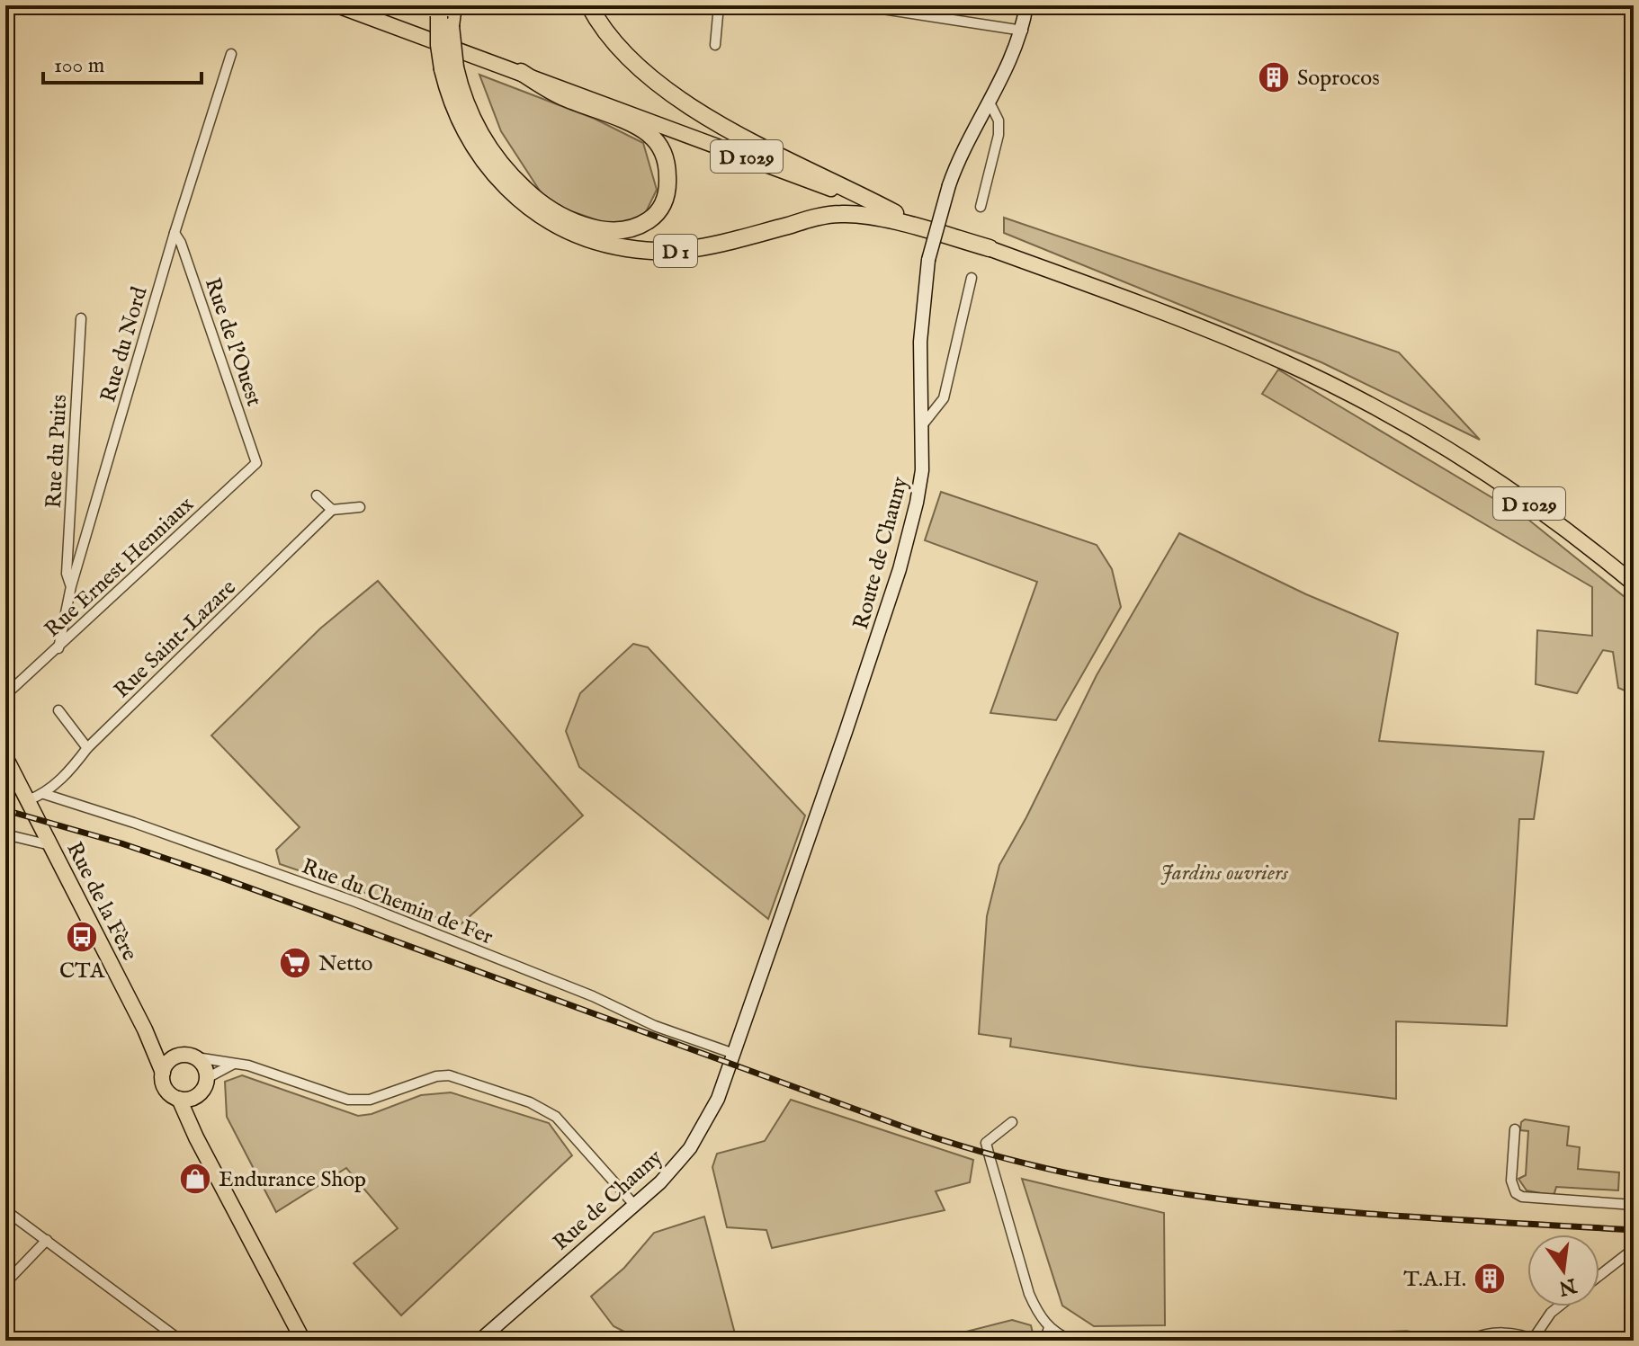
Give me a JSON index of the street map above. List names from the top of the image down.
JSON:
{
  "streets": {
    "highway": ["D 1"],
    "main road": ["D 1029", "Rue de la Fère"],
    "street": [
      "Rue de l'Ouest",
      "Rue du Nord",
      "Rue du Puits",
      "Route de Chauny",
      "Rue Ernest Henniaux",
      "Rue Saint-Lazare",
      "Rue du Chemin de Fer",
      "Rue de Chauny"
    ]
  },
  "crossings": [
    ["D 1029", "D 1"],
    ["Rue de l'Ouest", "Rue du Nord"],
    ["Rue de l'Ouest", "Rue Ernest Henniaux"],
    ["Rue du Nord", "Rue du Puits"],
    ["Rue du Nord", "Rue Ernest Henniaux"],
    ["Route de Chauny", "Rue du Chemin de Fer"],
    ["Route de Chauny", "Rue de Chauny"],
    ["Rue Saint-Lazare", "Rue du Chemin de Fer"],
    ["Rue du Chemin de Fer", "Rue de Chauny"]
  ],
  "parks": ["Jardins ouvriers"],
  "places": {
    "building": ["Soprocos", "T.A.H."],
    "bus stop": ["CTA"],
    "supermarket": ["Netto"],
    "shop": ["Endurance Shop"]
  },
  "scale_bar": "100 m",
  "north": "bottom"
}
